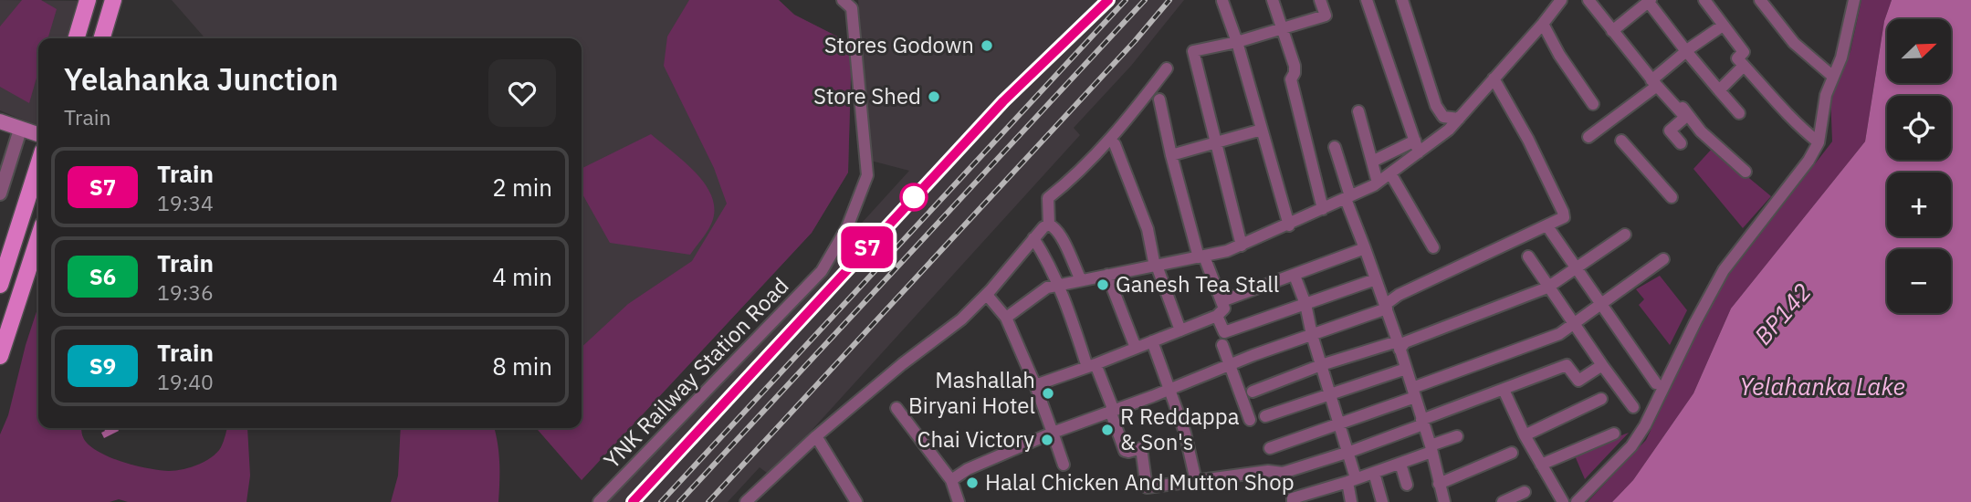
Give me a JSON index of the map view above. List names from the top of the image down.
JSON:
{
  "streets": {
    "street": ["YNK Railway Station Road"]
  },
  "water": ["BP142", "Yelahanka Lake"],
  "places": [
    "Stores Godown",
    "Store Shed",
    "Ganesh Tea Stall",
    "Mashallah Biryani Hotel",
    "R Reddappa & Son's",
    "Chai Victory",
    "Halal Chicken And Mutton Shop"
  ],
  "north": "top right",
  "page": {
    "on_map": "S7",
    "map_buttons": ["+", "−"],
    "heading": ["Yelahanka Junction", "Train"],
    "list": [
      {
        "mark": "S7",
        "name": "Train",
        "note": "19:34",
        "value": "2 min"
      },
      {
        "mark": "S6",
        "name": "Train",
        "note": "19:36",
        "value": "4 min"
      },
      {
        "mark": "S9",
        "name": "Train",
        "note": "19:40",
        "value": "8 min"
      }
    ]
  }
}
